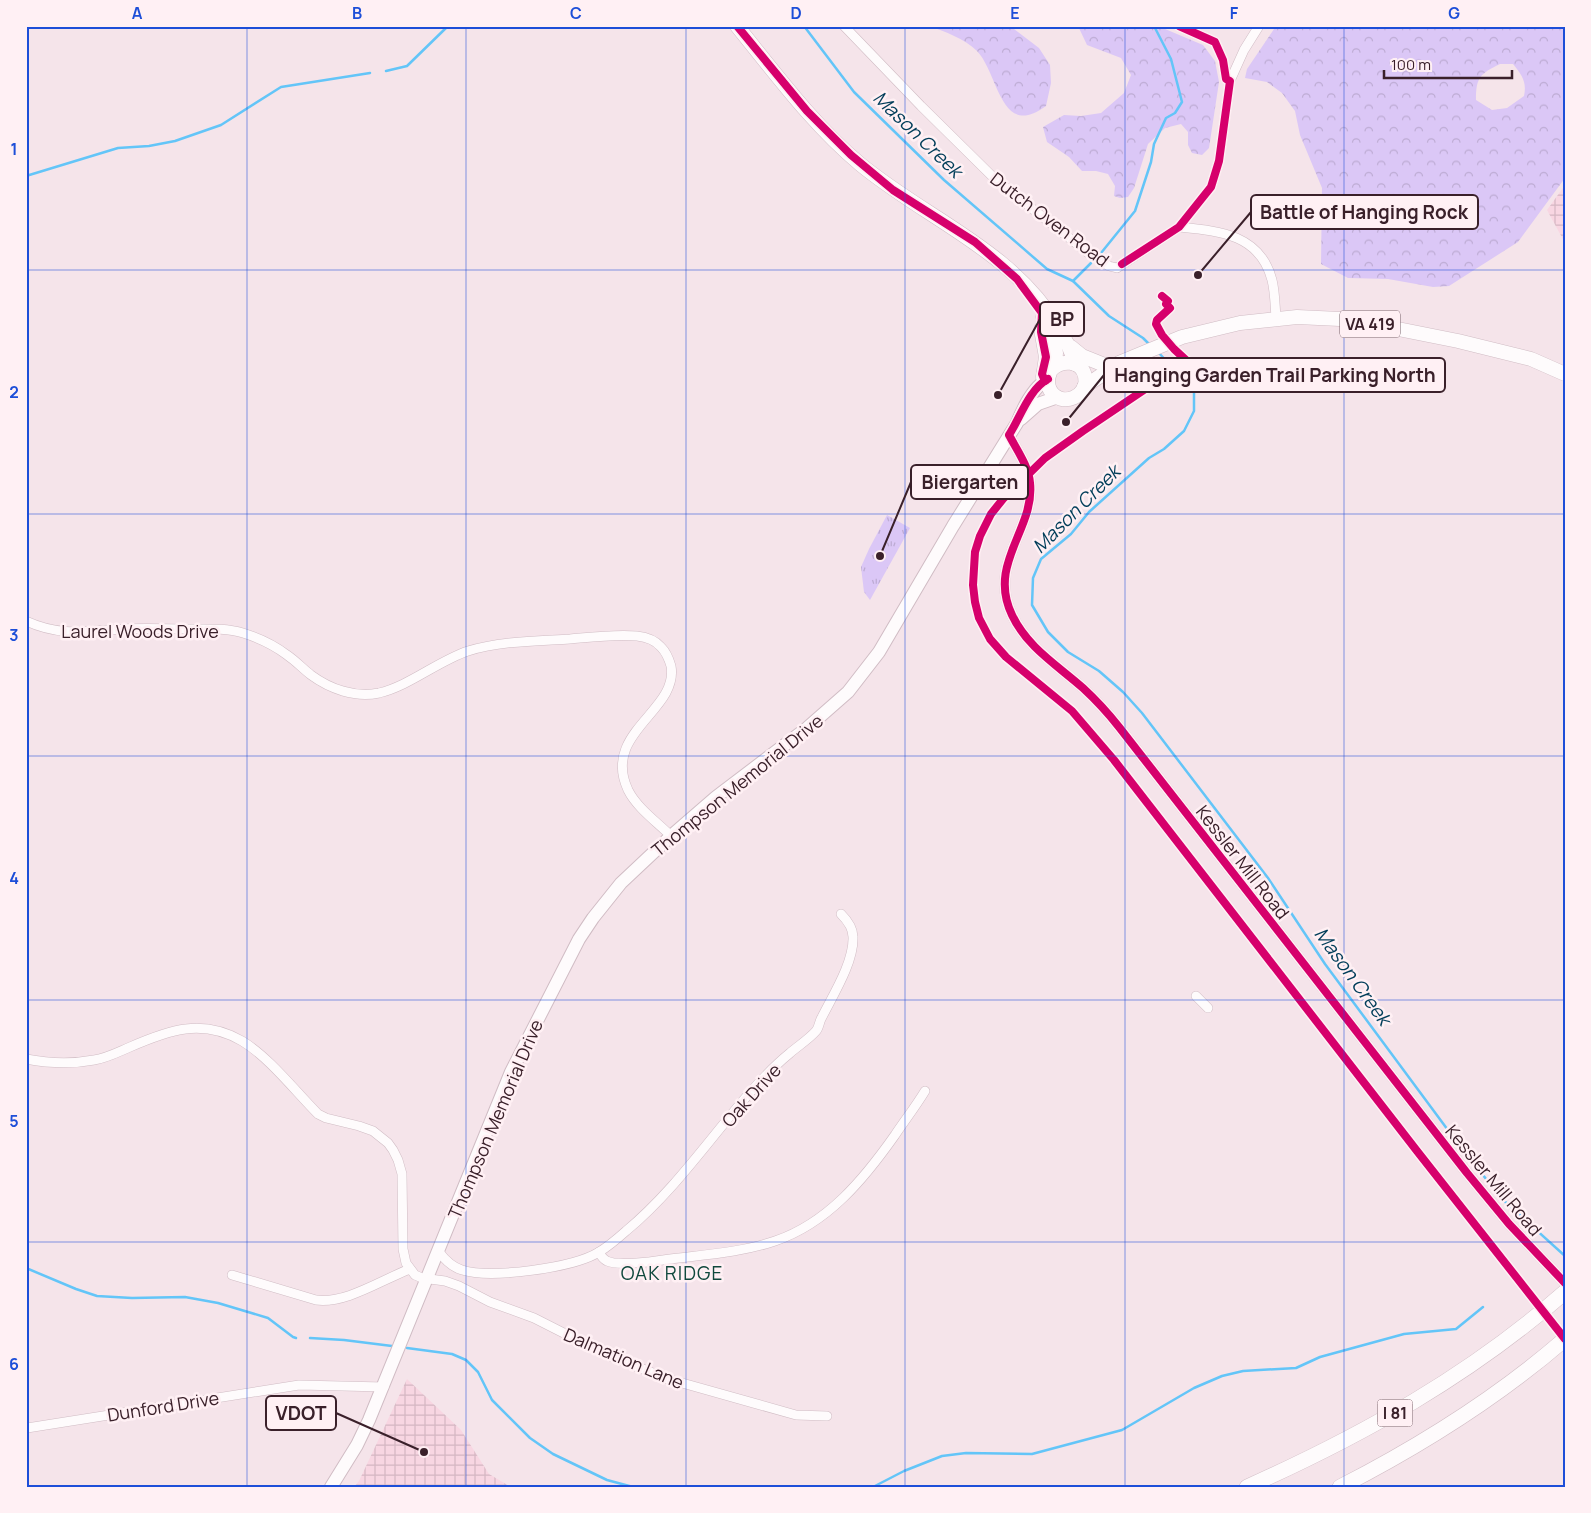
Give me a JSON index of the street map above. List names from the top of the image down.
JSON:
{
  "streets": {
    "highway": ["I 81"],
    "main road": ["VA 419", "Thompson Memorial Drive"],
    "street": [
      "Dutch Oven Road",
      "Laurel Woods Drive",
      "Kessler Mill Road",
      "Oak Drive",
      "Dalmation Lane",
      "Dunford Drive"
    ]
  },
  "crossings": [
    ["VA 419", "Thompson Memorial Drive"],
    ["Laurel Woods Drive", "Thompson Memorial Drive"],
    ["Thompson Memorial Drive", "Kessler Mill Road"],
    ["Thompson Memorial Drive", "Oak Drive"],
    ["Thompson Memorial Drive", "Dalmation Lane"],
    ["Thompson Memorial Drive", "Dunford Drive"]
  ],
  "districts": ["OAK RIDGE"],
  "water": ["Mason Creek"],
  "places": [
    "Battle of Hanging Rock",
    "BP",
    "Hanging Garden Trail Parking North",
    "Biergarten",
    "VDOT"
  ],
  "scale_bar": "100 m",
  "grid": {
    "columns": [
      "A",
      "B",
      "C",
      "D",
      "E",
      "F",
      "G"
    ],
    "rows": [
      "1",
      "2",
      "3",
      "4",
      "5",
      "6"
    ]
  }
}
